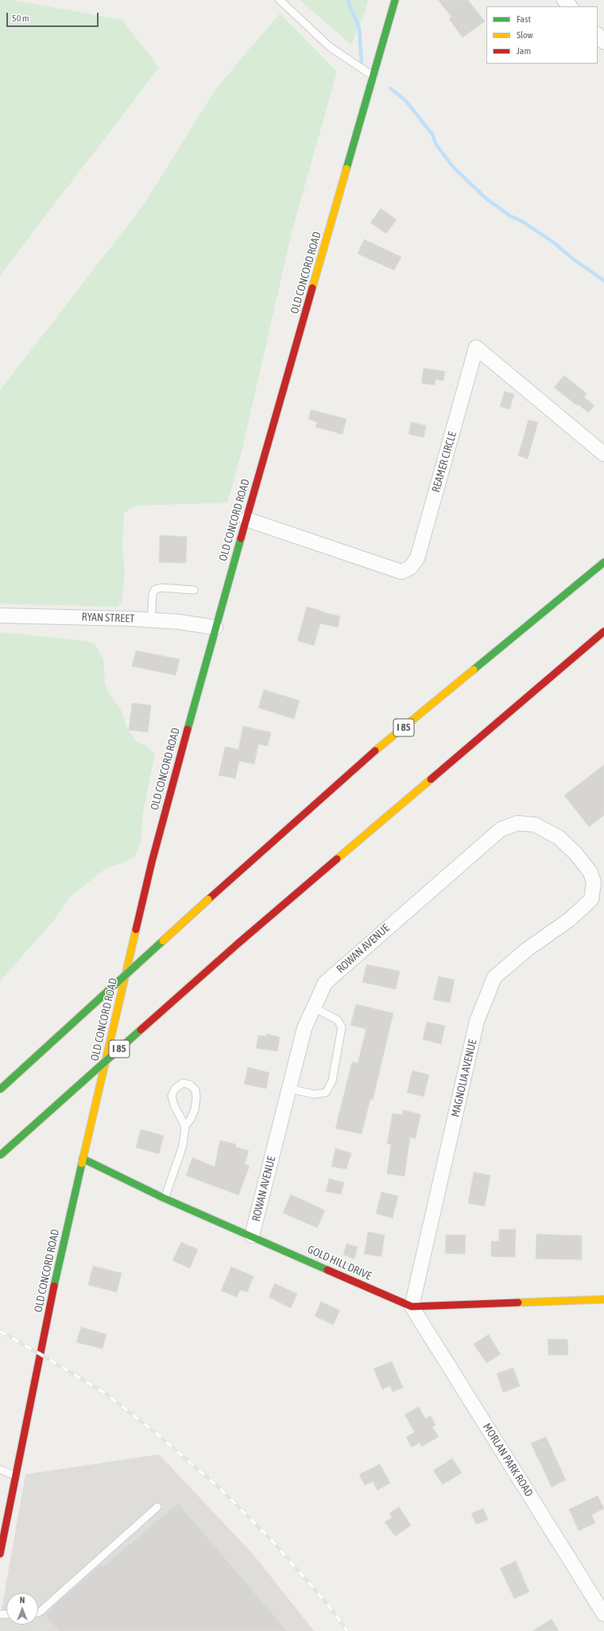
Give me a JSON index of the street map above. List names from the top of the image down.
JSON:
{
  "streets": {
    "main road": ["OLD CONCORD ROAD", "I 85", "GOLD HILL DRIVE"],
    "street": [
      "REAMER CIRCLE",
      "RYAN STREET",
      "ROWAN AVENUE",
      "MAGNOLIA AVENUE",
      "MORLAN PARK ROAD"
    ]
  },
  "crossings": [
    ["OLD CONCORD ROAD", "REAMER CIRCLE"],
    ["OLD CONCORD ROAD", "RYAN STREET"],
    ["OLD CONCORD ROAD", "GOLD HILL DRIVE"],
    ["ROWAN AVENUE", "MAGNOLIA AVENUE"],
    ["ROWAN AVENUE", "GOLD HILL DRIVE"],
    ["MAGNOLIA AVENUE", "GOLD HILL DRIVE"],
    ["MAGNOLIA AVENUE", "MORLAN PARK ROAD"],
    ["GOLD HILL DRIVE", "MORLAN PARK ROAD"]
  ],
  "legend": ["Fast", "Slow", "Jam"],
  "scale_bar": "50 m",
  "north": "top"
}
